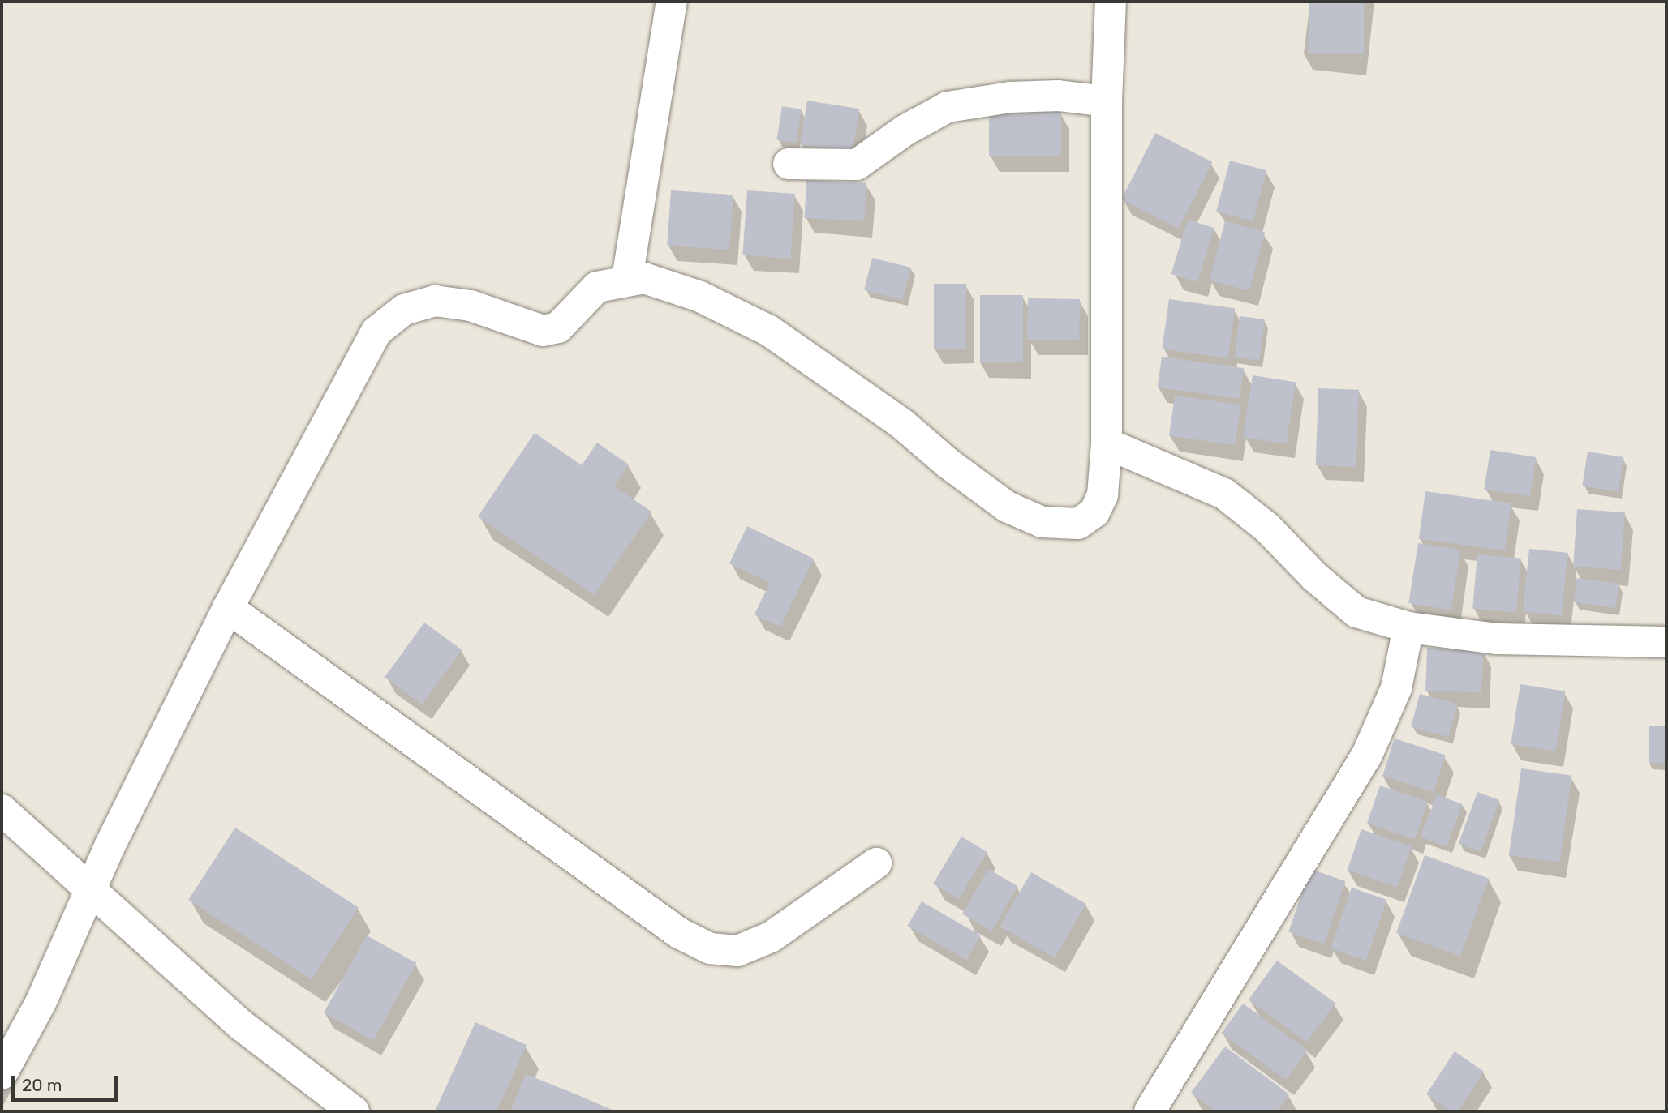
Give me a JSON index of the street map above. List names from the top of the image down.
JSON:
{
  "scale_bar": "20 m"
}
